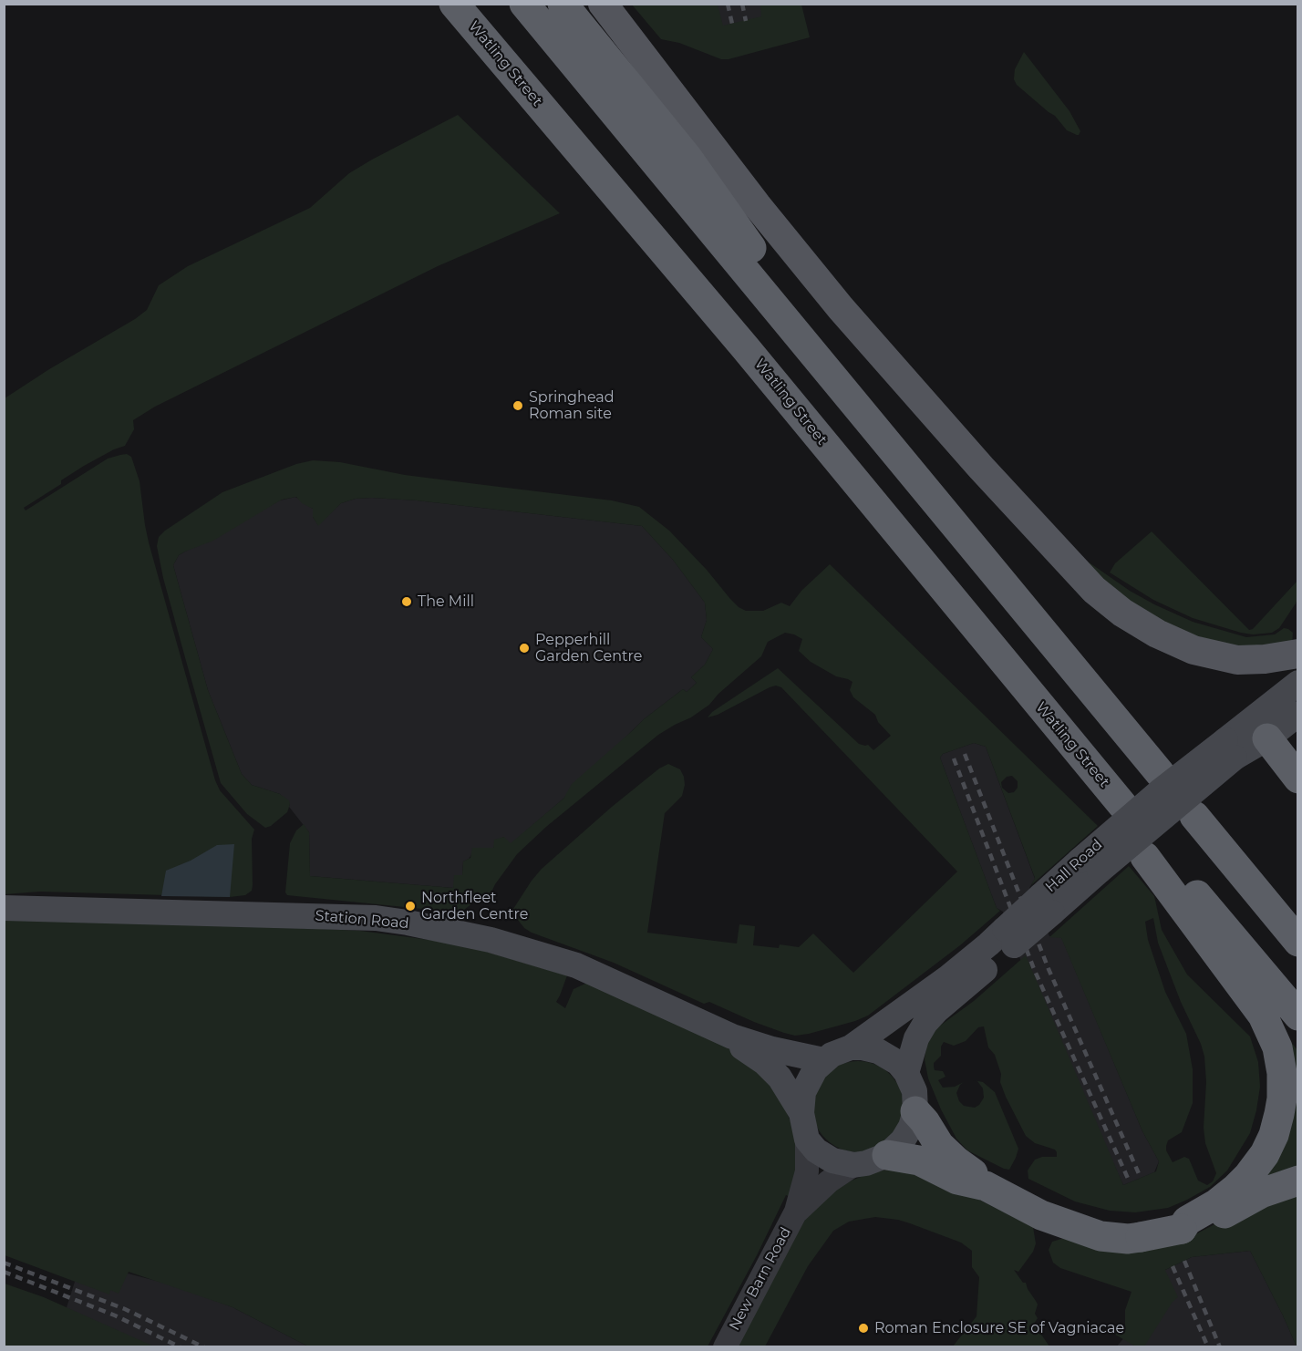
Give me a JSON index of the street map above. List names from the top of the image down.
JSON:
{
  "streets": {
    "highway": ["Watling Street"],
    "main road": ["Hall Road", "Station Road"],
    "street": ["New Barn Road"]
  },
  "crossings": [
    ["Hall Road", "Station Road"],
    ["Hall Road", "New Barn Road"],
    ["Station Road", "New Barn Road"]
  ],
  "places": [
    "Springhead Roman site",
    "The Mill",
    "Pepperhill Garden Centre",
    "Northfleet Garden Centre",
    "Roman Enclosure SE of Vagniacae"
  ]
}
